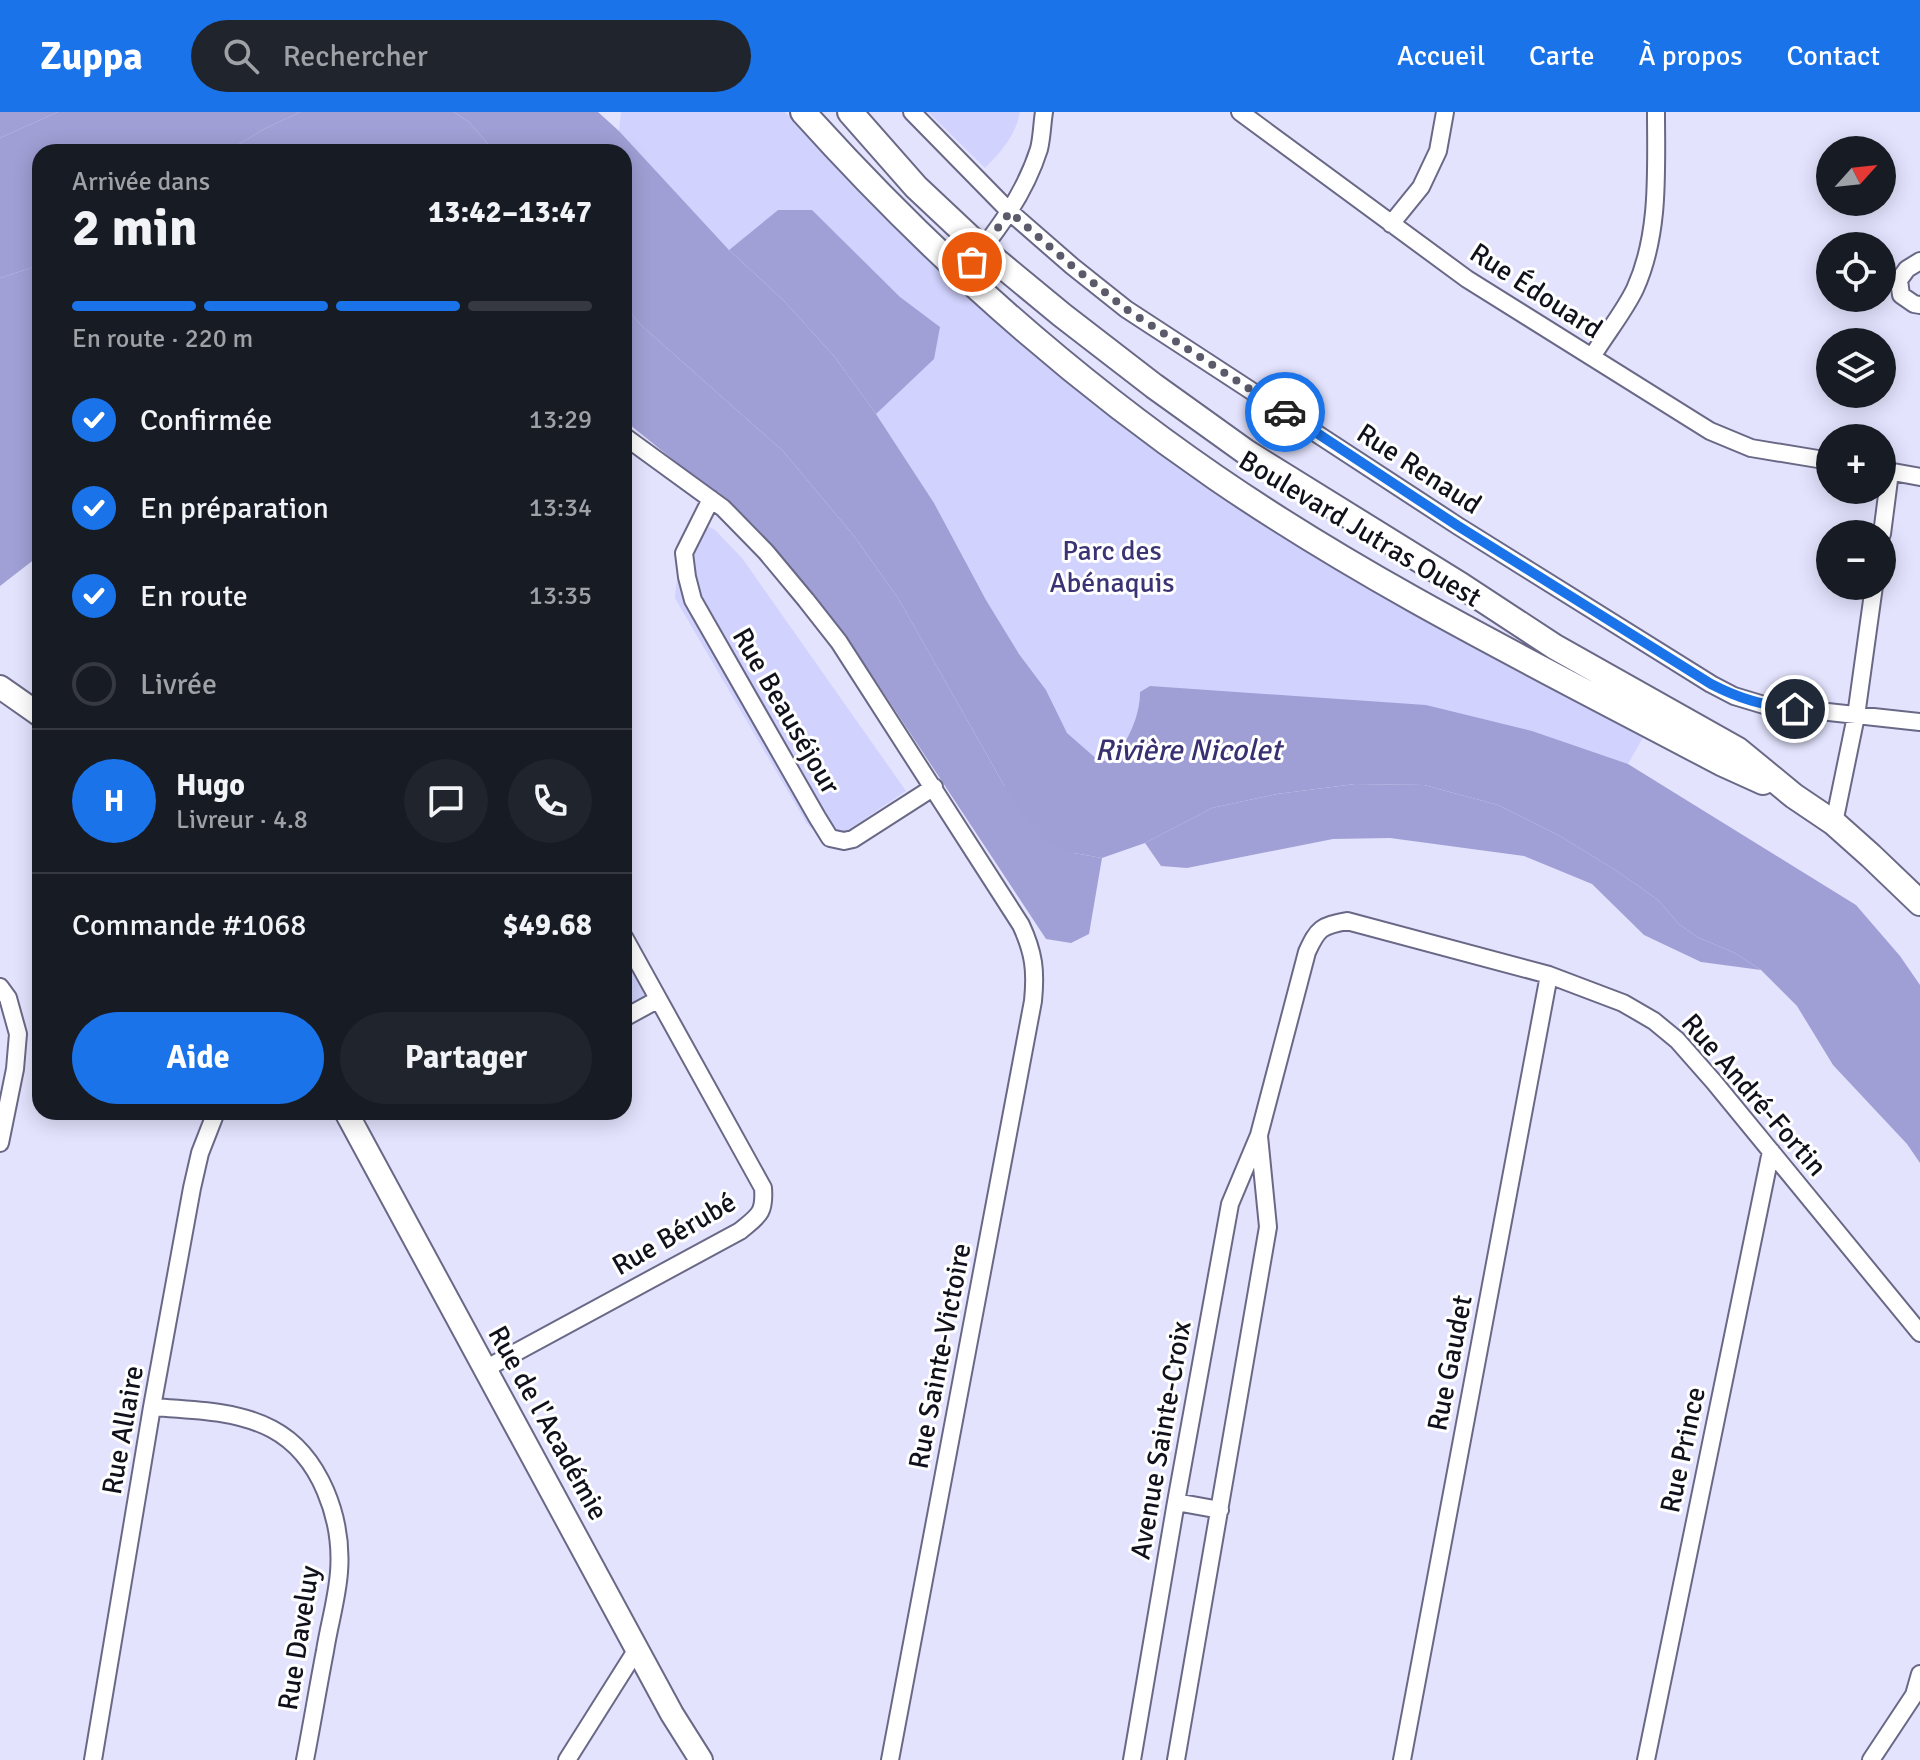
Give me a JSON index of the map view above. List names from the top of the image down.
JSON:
{
  "streets": {
    "main road": ["Boulevard Jutras Ouest"],
    "street": [
      "Rue Édouard",
      "Rue Renaud",
      "Rue Beauséjour",
      "Rue André-Fortin",
      "Rue Bérubé",
      "Rue Sainte-Victoire",
      "Rue Gaudet",
      "Rue de l'Académie",
      "Rue Allaire",
      "Avenue Sainte-Croix",
      "Rue Prince",
      "Rue Daveluy"
    ]
  },
  "crossings": [
    ["Rue Beauséjour", "Rue Sainte-Victoire"],
    ["Rue André-Fortin", "Rue Gaudet"],
    ["Rue André-Fortin", "Avenue Sainte-Croix"],
    ["Rue André-Fortin", "Rue Prince"],
    ["Rue Bérubé", "Rue de l'Académie"],
    ["Rue Allaire", "Rue Daveluy"]
  ],
  "water": ["Rivière Nicolet"],
  "parks": ["Parc des Abénaquis"],
  "north": "top right",
  "page": {
    "header": "Zuppa",
    "search": "Rechercher",
    "nav": [
      "Accueil",
      "Carte",
      "À propos",
      "Contact"
    ],
    "map_buttons": ["+", "−"],
    "heading": ["2 min", "Arrivée dans", "13:42–13:47"],
    "panel": [
      "Hugo",
      "Livreur · 4.8",
      "Commande #1068",
      "$49.68"
    ],
    "bar": "En route · 220 m",
    "list": [
      ["Confirmée", "13:29"],
      ["En préparation", "13:34"],
      ["En route", "13:35"],
      "Livrée"
    ],
    "round": "H",
    "buttons": ["Aide", "Partager"]
  }
}
